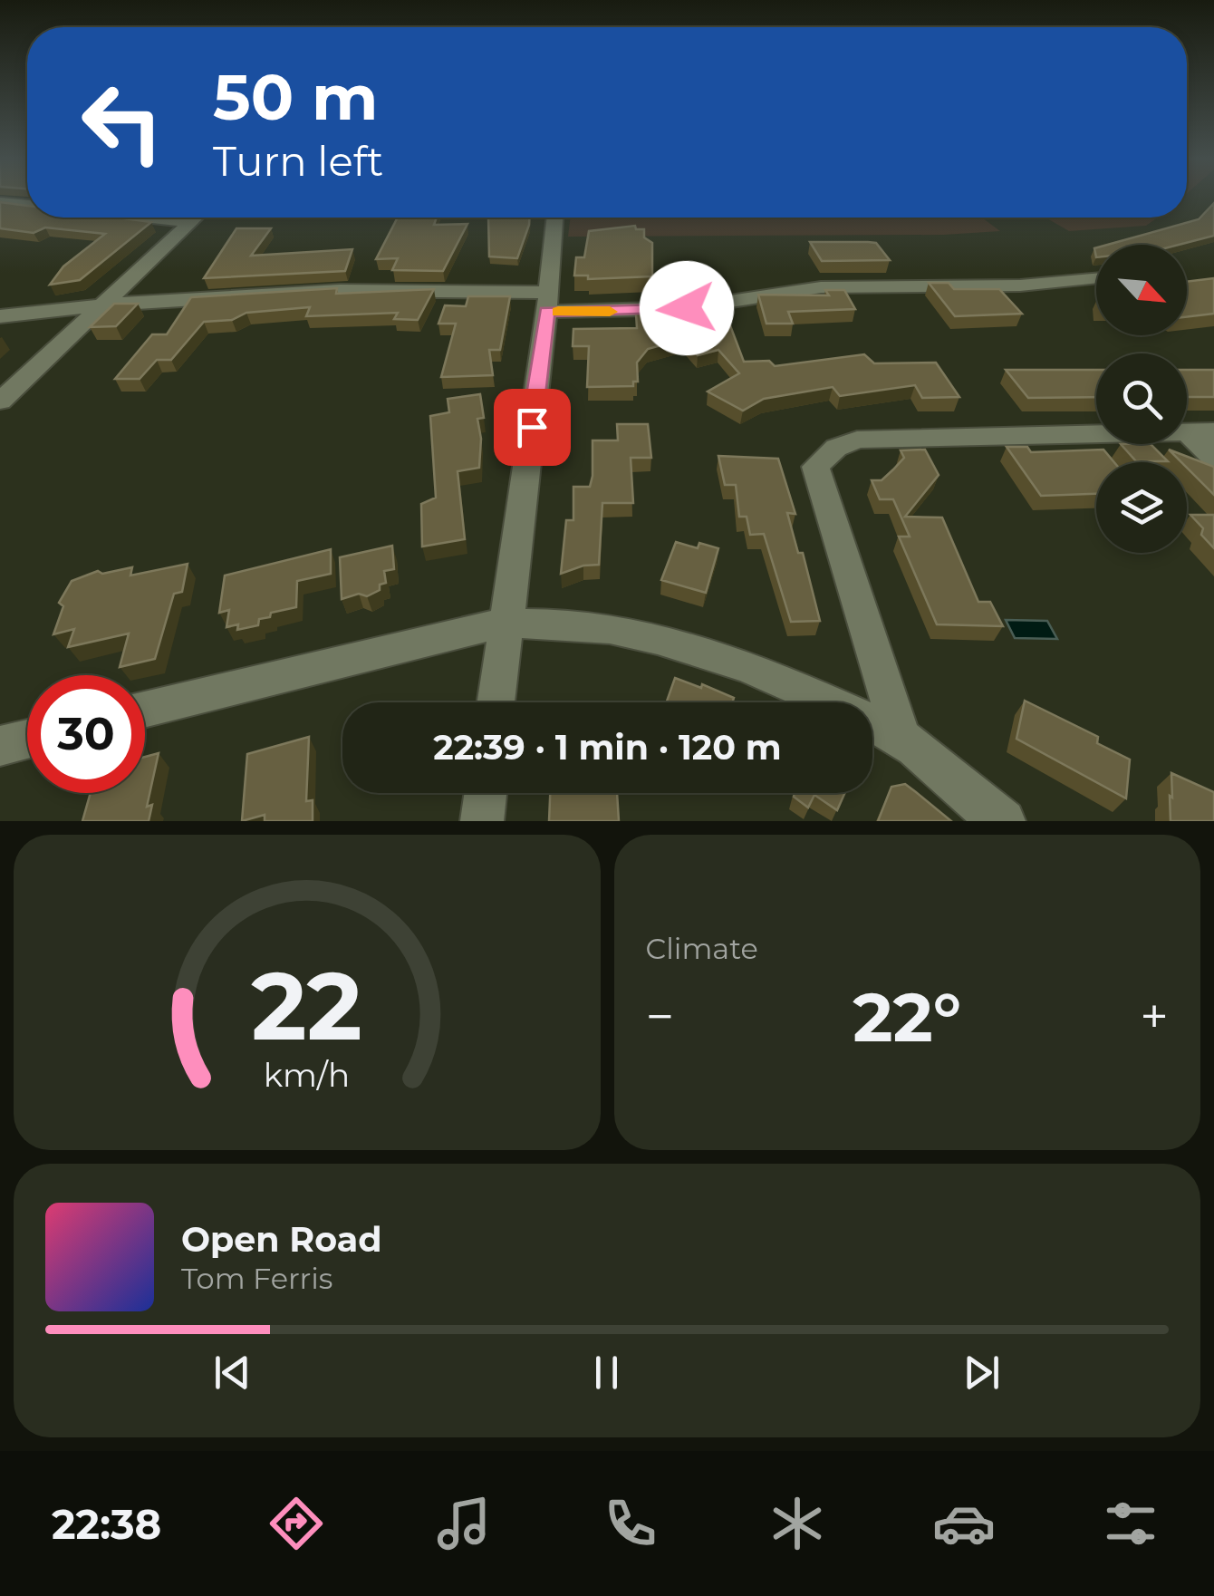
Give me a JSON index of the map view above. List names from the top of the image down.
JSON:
{
  "north": "bottom right",
  "page": {
    "turn": ["50 m", "Turn left"],
    "limit": "30",
    "trip": "22:39 · 1 min · 120 m",
    "tile": "Climate",
    "heat": ["−", "22°", "+"],
    "song": ["Open Road", "Tom Ferris"],
    "tabs": "22:38",
    "gauge": ["22", "km/h"]
  }
}
